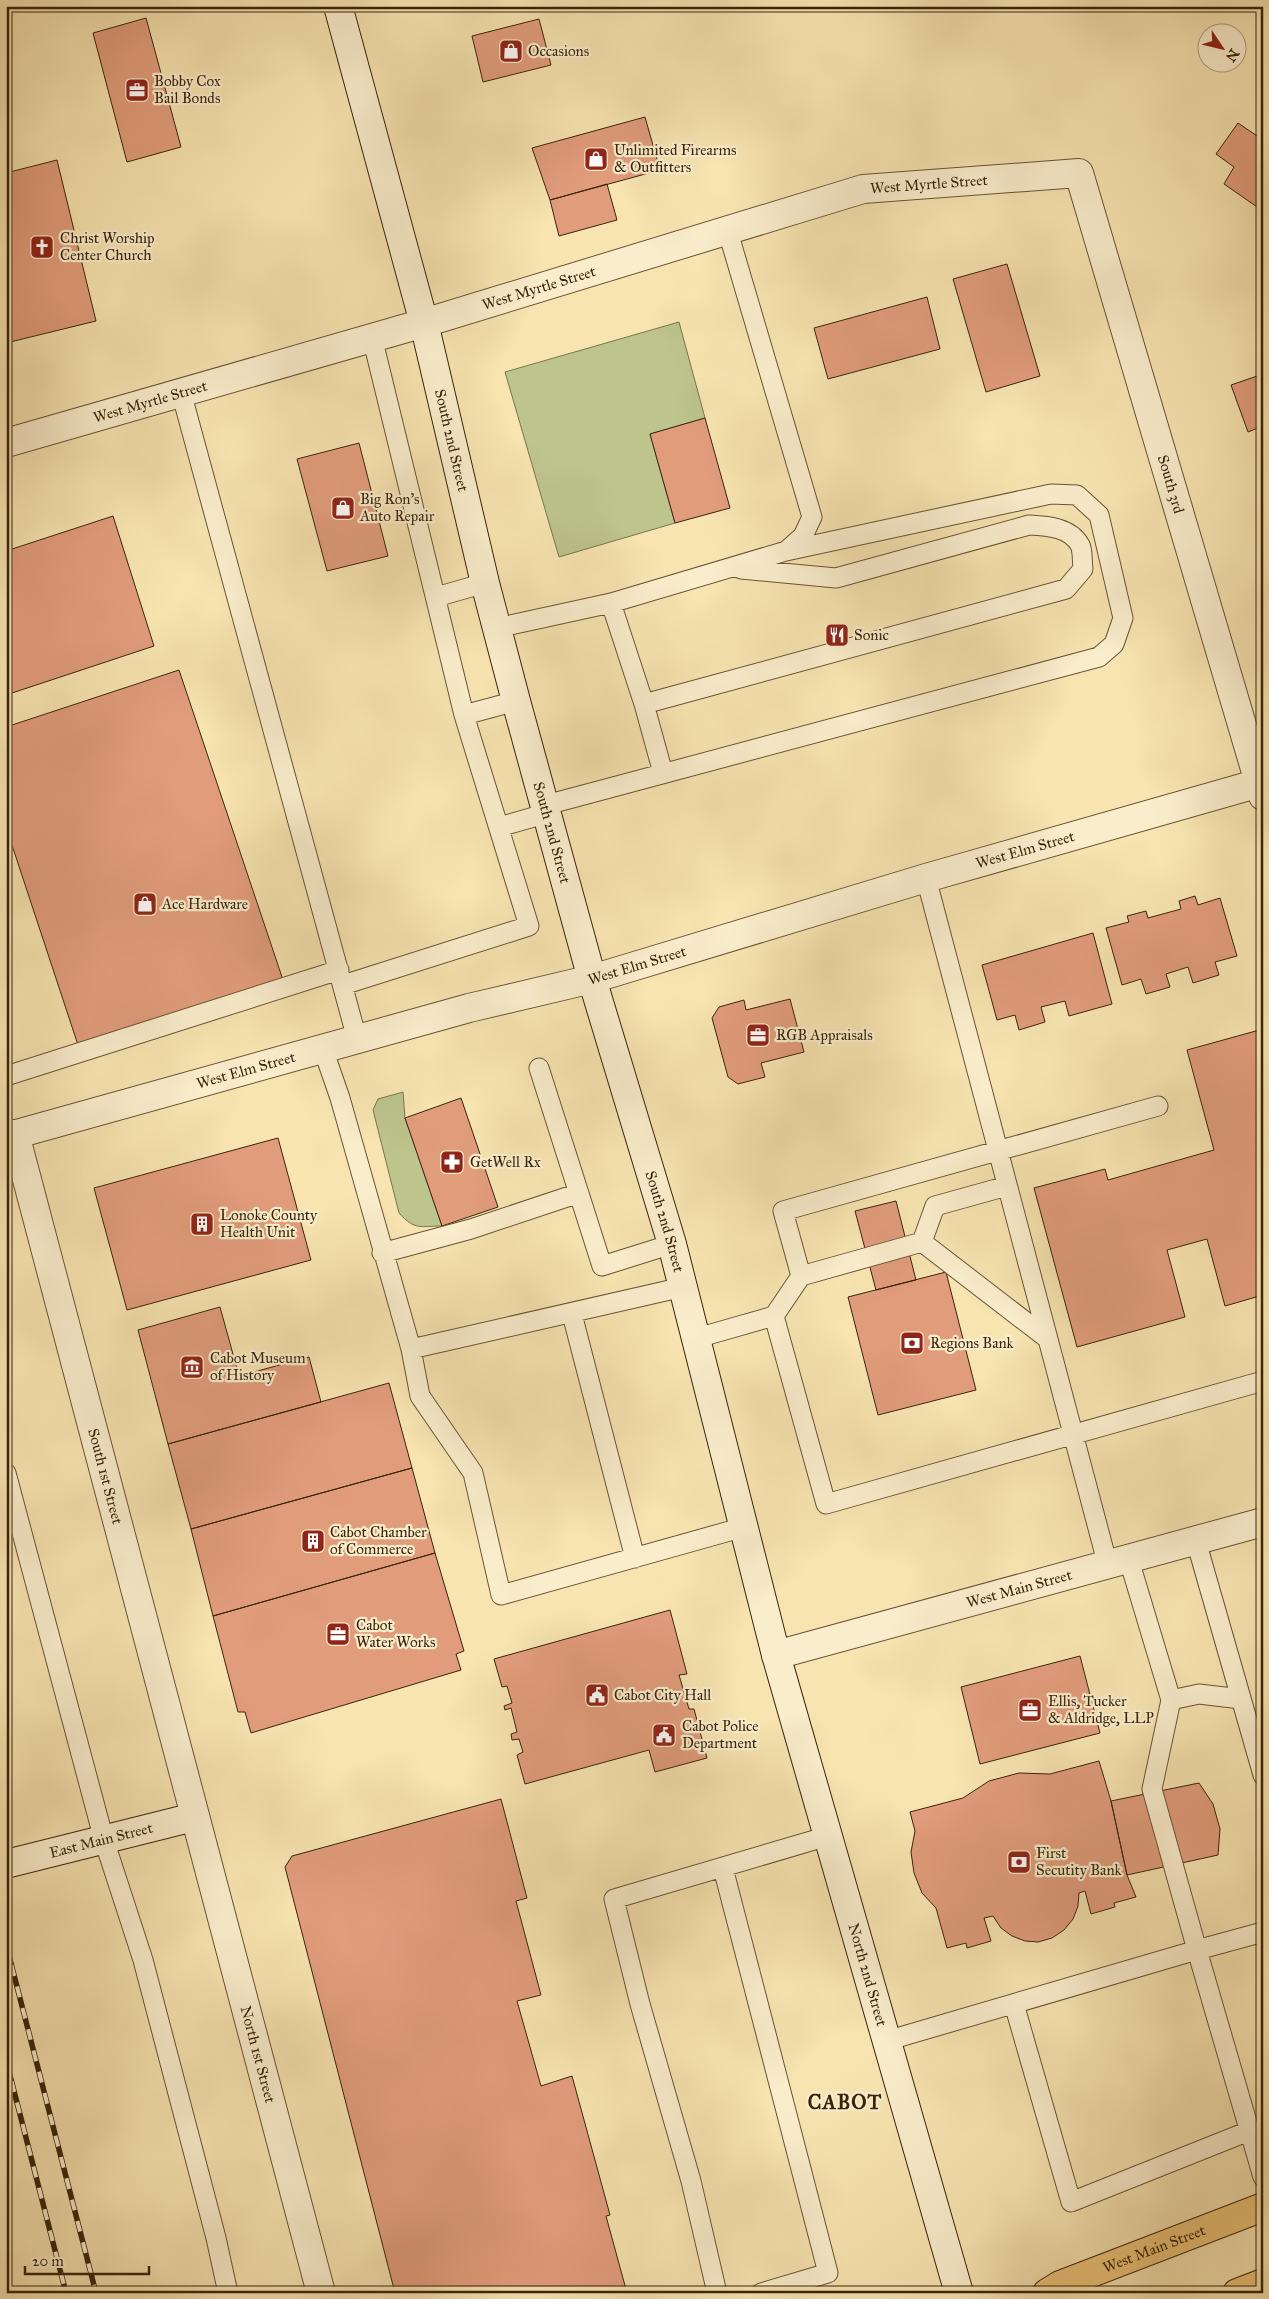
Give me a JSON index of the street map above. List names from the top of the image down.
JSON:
{
  "streets": {
    "main road": ["West Main Street"],
    "street": [
      "West Myrtle Street",
      "South 2nd Street",
      "South 3rd",
      "West Elm Street",
      "South 1st Street",
      "East Main Street",
      "North 2nd Street",
      "North 1st Street"
    ]
  },
  "crossings": [
    ["West Myrtle Street", "South 2nd Street"],
    ["West Myrtle Street", "South 3rd"],
    ["South 2nd Street", "West Elm Street"],
    ["South 2nd Street", "West Main Street"],
    ["South 2nd Street", "North 2nd Street"],
    ["South 3rd", "West Elm Street"],
    ["West Elm Street", "South 1st Street"],
    ["South 1st Street", "East Main Street"],
    ["South 1st Street", "North 1st Street"],
    ["West Main Street", "North 2nd Street"],
    ["East Main Street", "North 1st Street"]
  ],
  "districts": ["CABOT"],
  "places": {
    "shop": [
      "Occasions",
      "Unlimited Firearms & Outfitters",
      "Big Ron's Auto Repair",
      "Ace Hardware"
    ],
    "office": [
      "Bobby Cox Bail Bonds",
      "RGB Appraisals",
      "Cabot Water Works",
      "Ellis, Tucker & Aldridge, LLP"
    ],
    "church": ["Christ Worship Center Church"],
    "restaurant": ["Sonic"],
    "pharmacy": ["GetWell Rx"],
    "building": ["Lonoke County Health Unit", "Cabot Chamber of Commerce"],
    "bank": ["Regions Bank", "First Secutity Bank"],
    "museum": ["Cabot Museum of History"],
    "public building": ["Cabot City Hall", "Cabot Police Department"]
  },
  "scale_bar": "20 m",
  "north": "bottom right"
}
